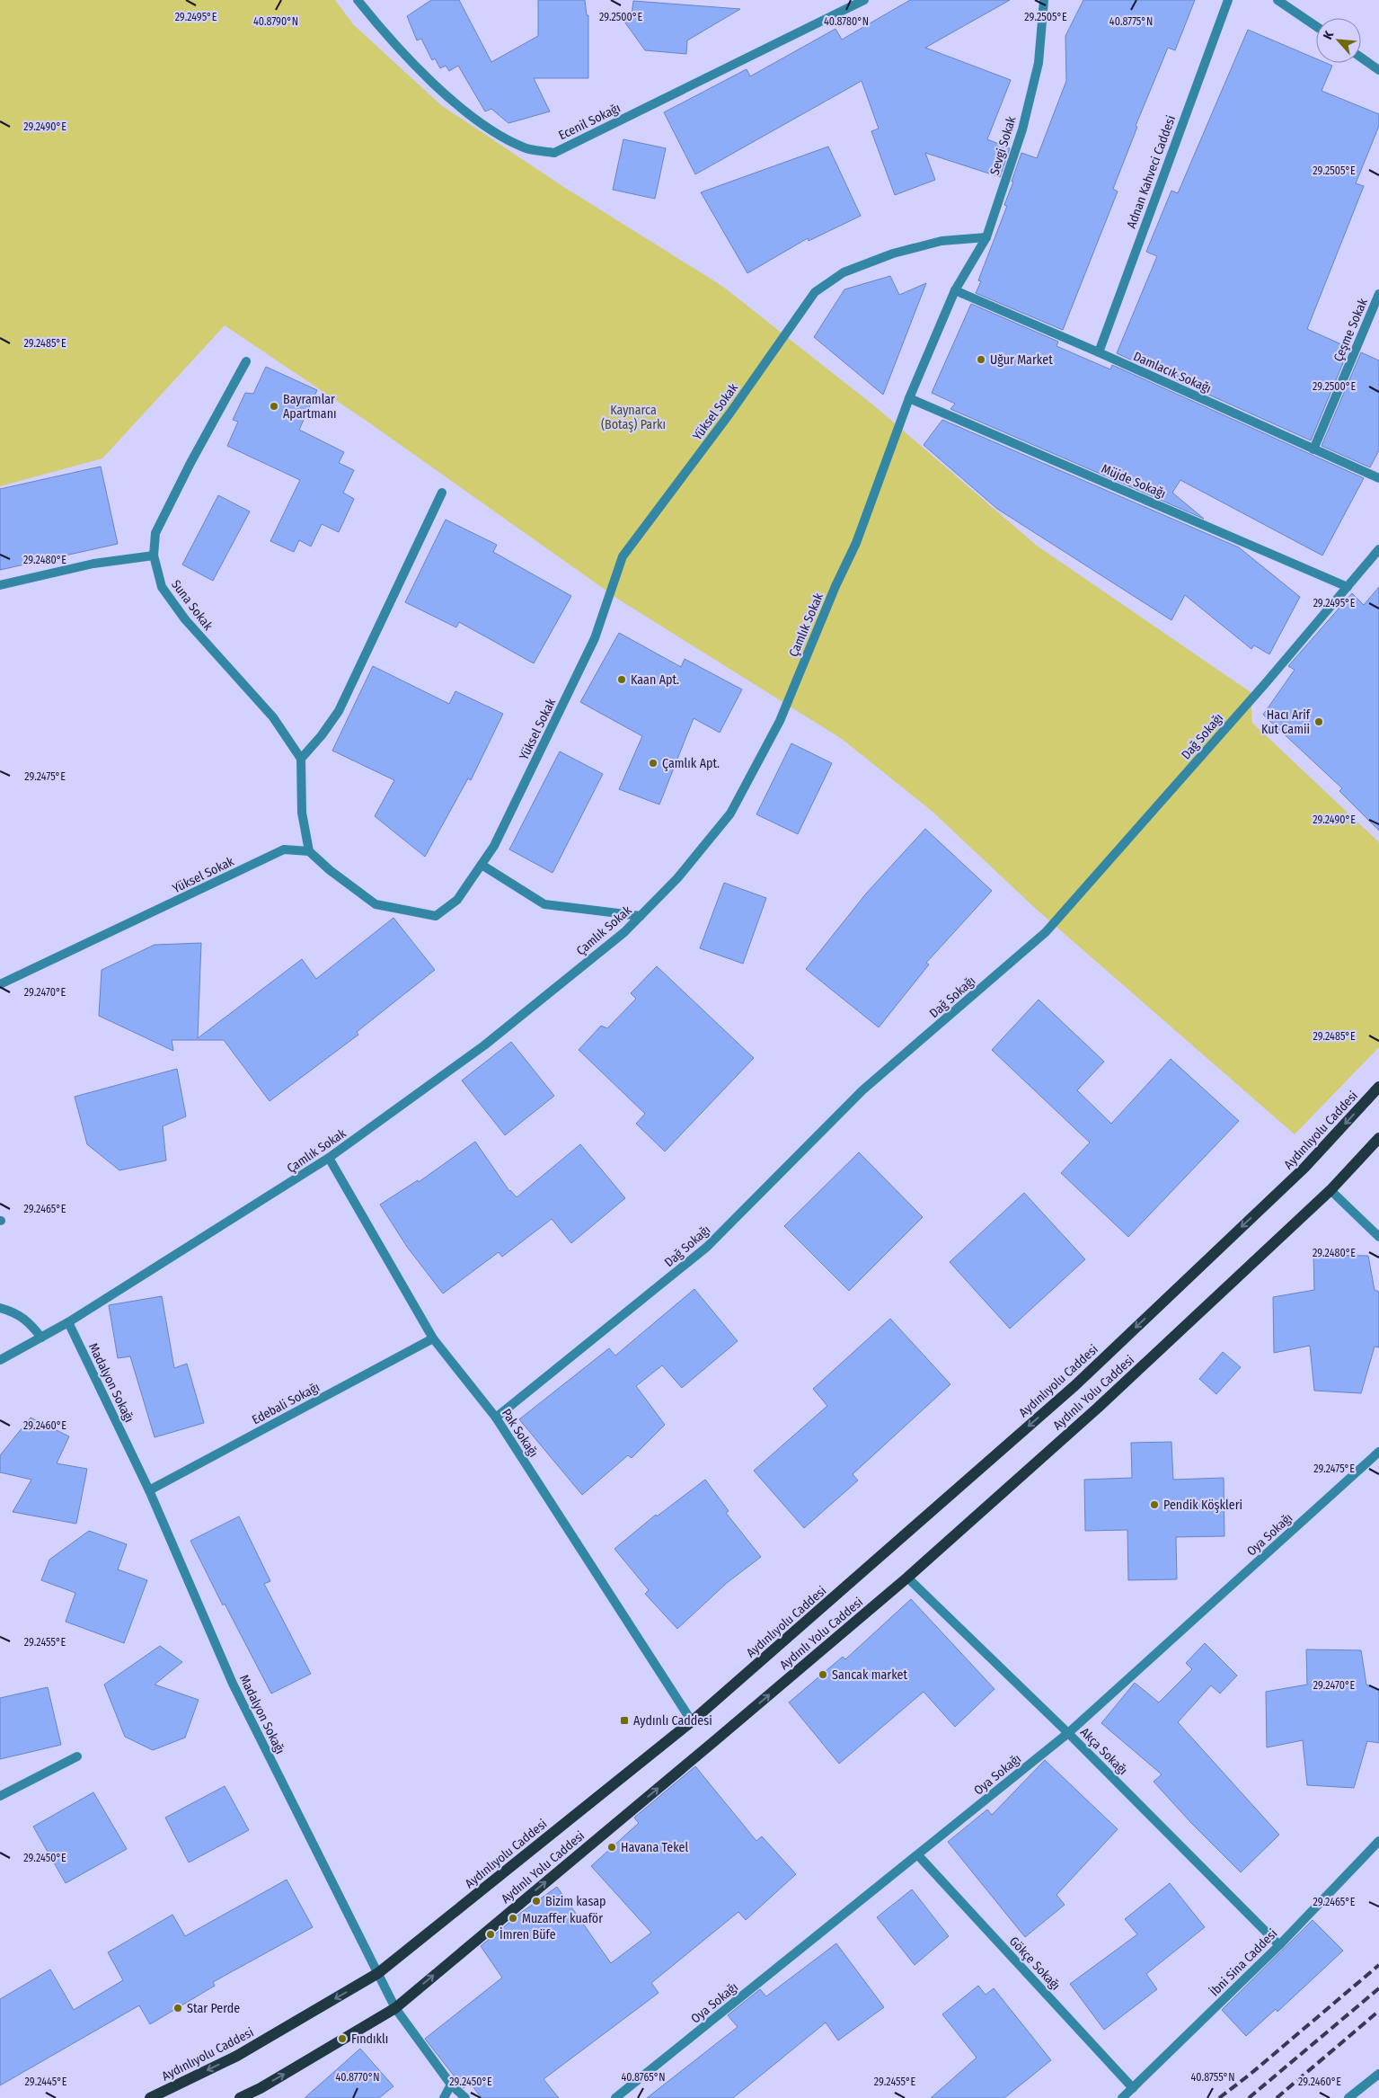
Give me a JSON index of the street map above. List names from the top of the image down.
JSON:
{
  "streets": {
    "main road": ["Aydınlıyolu Caddesi", "Aydınlı Yolu Caddesi"],
    "street": [
      "Ecenil Sokağı",
      "Sevgi Sokak",
      "Adnan Kahveci Caddesi",
      "Çeşme Sokak",
      "Damlacık Sokağı",
      "Yüksel Sokak",
      "Müjde Sokağı",
      "Suna Sokak",
      "Çamlık Sokak",
      "Dağ Sokağı",
      "Madalyon Sokağı",
      "Edebali Sokağı",
      "Pak Sokağı",
      "Oya Sokağı",
      "Akça Sokağı",
      "İbni Sina Caddesi",
      "Gökçe Sokağı"
    ]
  },
  "crossings": [
    ["Sevgi Sokak", "Damlacık Sokağı"],
    ["Sevgi Sokak", "Yüksel Sokak"],
    ["Sevgi Sokak", "Çamlık Sokak"],
    ["Adnan Kahveci Caddesi", "Damlacık Sokağı"],
    ["Çeşme Sokak", "Damlacık Sokağı"],
    ["Damlacık Sokağı", "Çamlık Sokak"],
    ["Müjde Sokağı", "Çamlık Sokak"],
    ["Müjde Sokağı", "Dağ Sokağı"],
    ["Çamlık Sokak", "Madalyon Sokağı"],
    ["Çamlık Sokak", "Pak Sokağı"],
    ["Dağ Sokağı", "Pak Sokağı"],
    ["Aydınlıyolu Caddesi", "Madalyon Sokağı"],
    ["Aydınlıyolu Caddesi", "Pak Sokağı"],
    ["Madalyon Sokağı", "Aydınlı Yolu Caddesi"],
    ["Madalyon Sokağı", "Edebali Sokağı"],
    ["Aydınlı Yolu Caddesi", "Akça Sokağı"],
    ["Edebali Sokağı", "Pak Sokağı"],
    ["Oya Sokağı", "Akça Sokağı"],
    ["Oya Sokağı", "Gökçe Sokağı"],
    ["Akça Sokağı", "İbni Sina Caddesi"],
    ["İbni Sina Caddesi", "Gökçe Sokağı"]
  ],
  "one_way": ["Aydınlıyolu Caddesi", "Aydınlı Yolu Caddesi"],
  "parks": ["Kaynarca (Botaş) Parkı"],
  "places": {
    "other": [
      "Uğur Market",
      "Bayramlar Apartmanı",
      "Kaan Apt.",
      "Hacı Arif Kut Camii",
      "Çamlık Apt.",
      "Pendik Köşkleri",
      "Sancak market",
      "Havana Tekel",
      "Bizim kasap",
      "Muzaffer kuaför",
      "İmren Büfe",
      "Star Perde",
      "Fındıklı"
    ],
    "transit": ["Aydınlı Caddesi"]
  },
  "north": "top left",
  "coordinates": [
    "29.2495°E",
    "29.2500°E",
    "29.2505°E",
    "40.8790°N",
    "40.8780°N",
    "40.8775°N",
    "29.2490°E",
    "29.2485°E",
    "29.2480°E",
    "29.2475°E",
    "29.2470°E",
    "29.2465°E",
    "29.2460°E",
    "29.2455°E",
    "29.2450°E",
    "40.8770°N",
    "40.8765°N",
    "40.8755°N",
    "29.2445°E"
  ]
}
